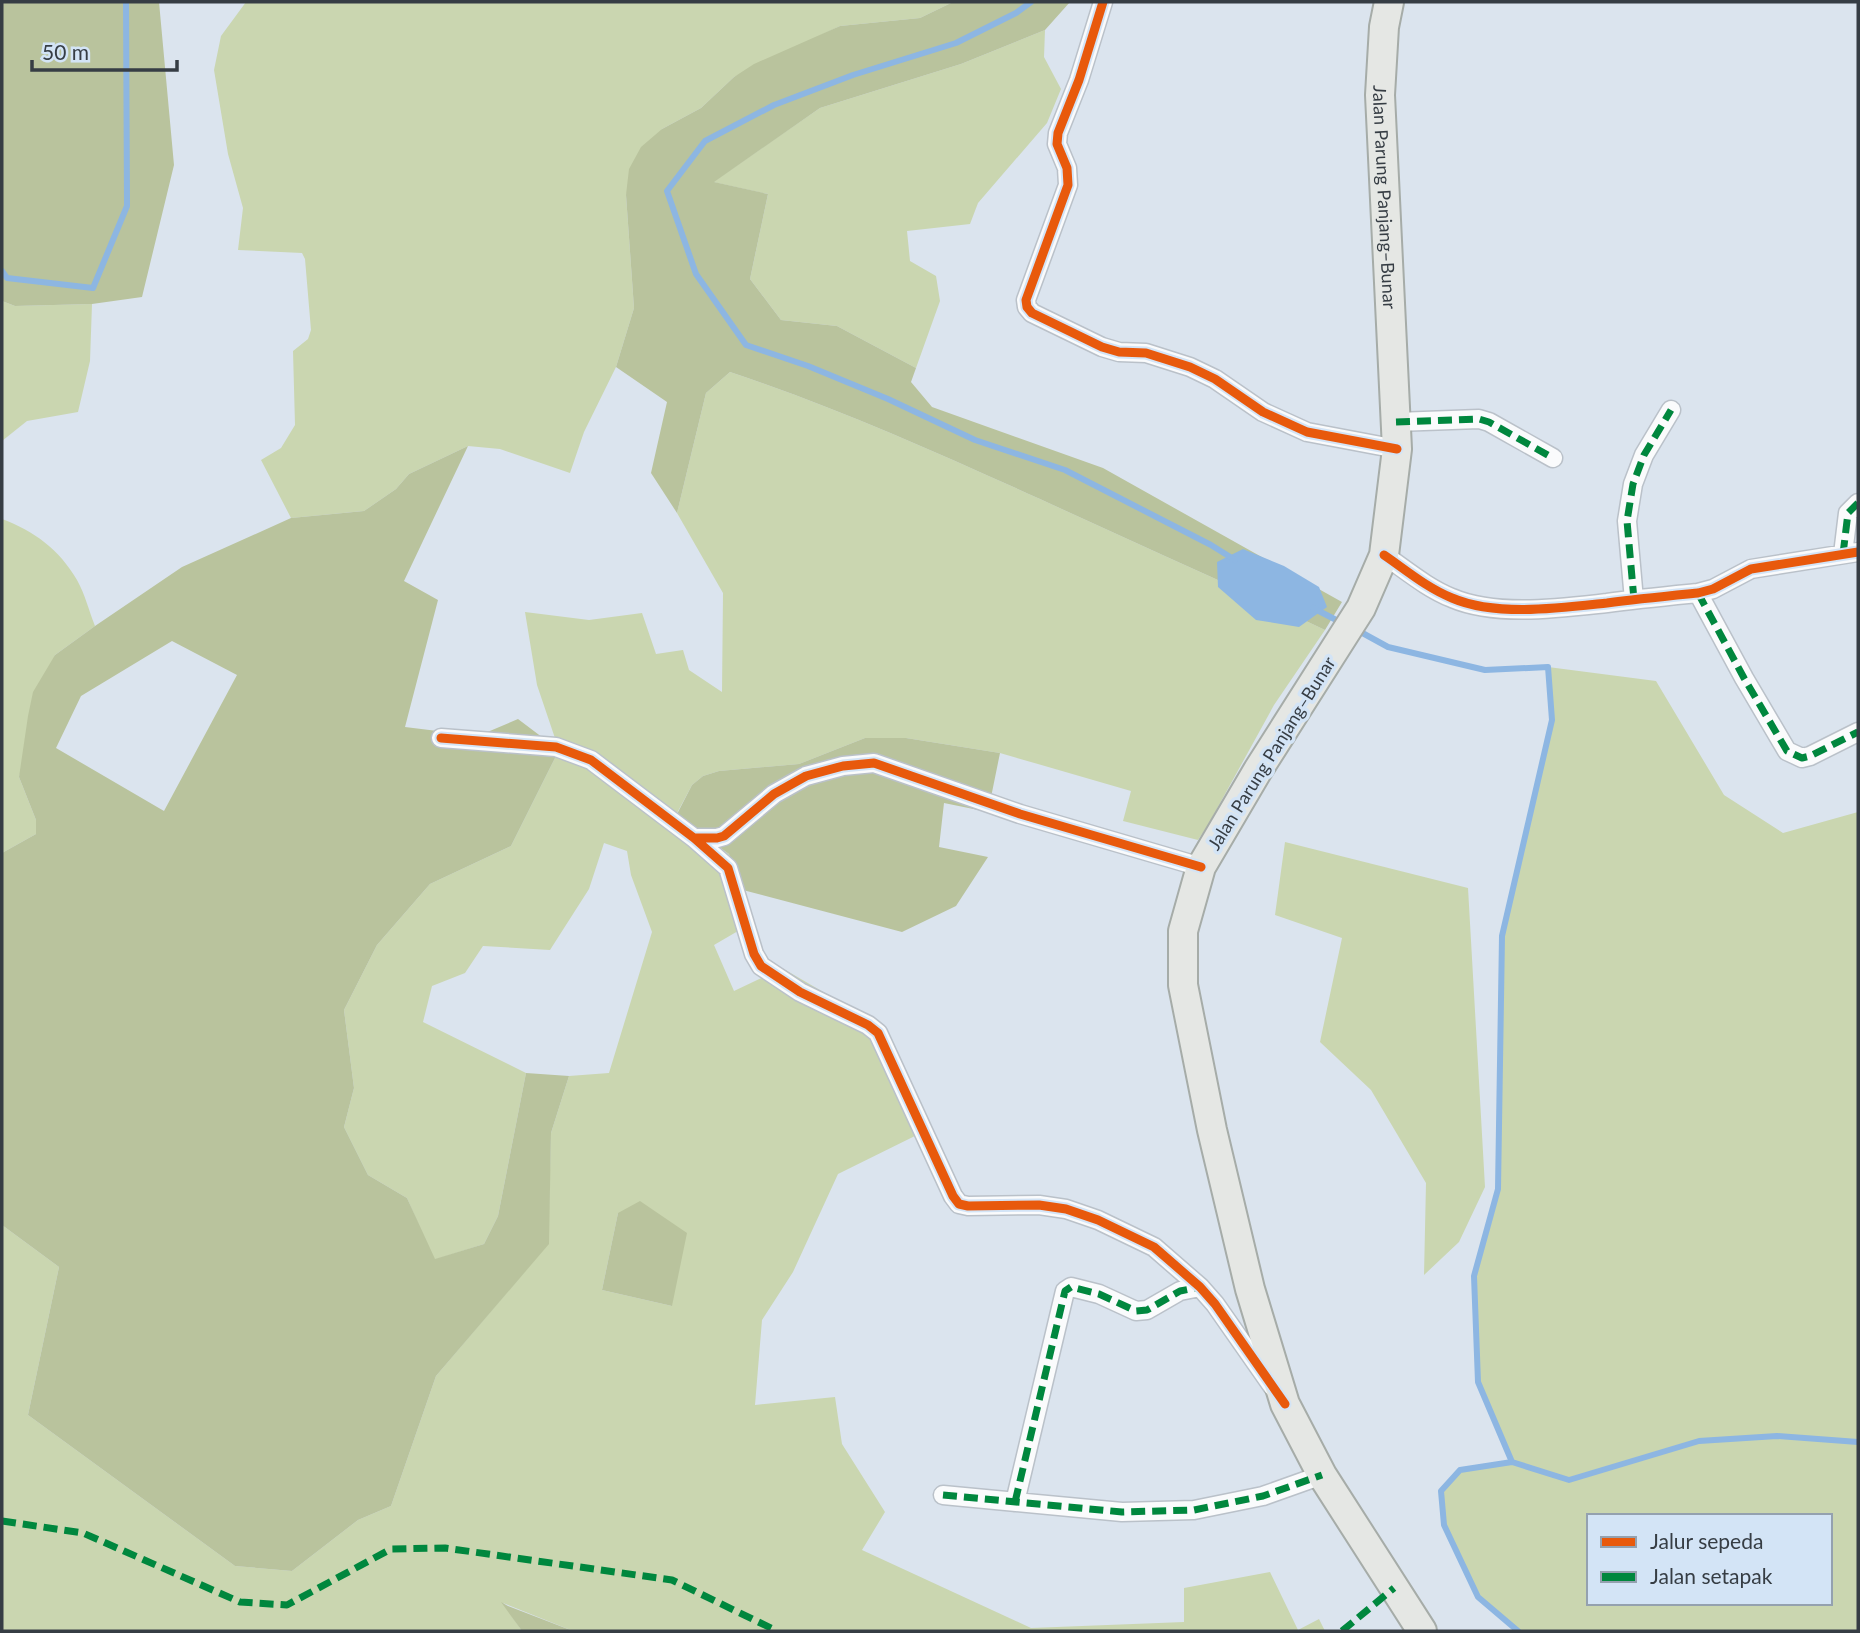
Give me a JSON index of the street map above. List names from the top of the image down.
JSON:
{
  "streets": {
    "main road": ["Jalan Parung Panjang–Bunar"]
  },
  "legend": ["Jalur sepeda", "Jalan setapak"],
  "scale_bar": "50 m"
}
